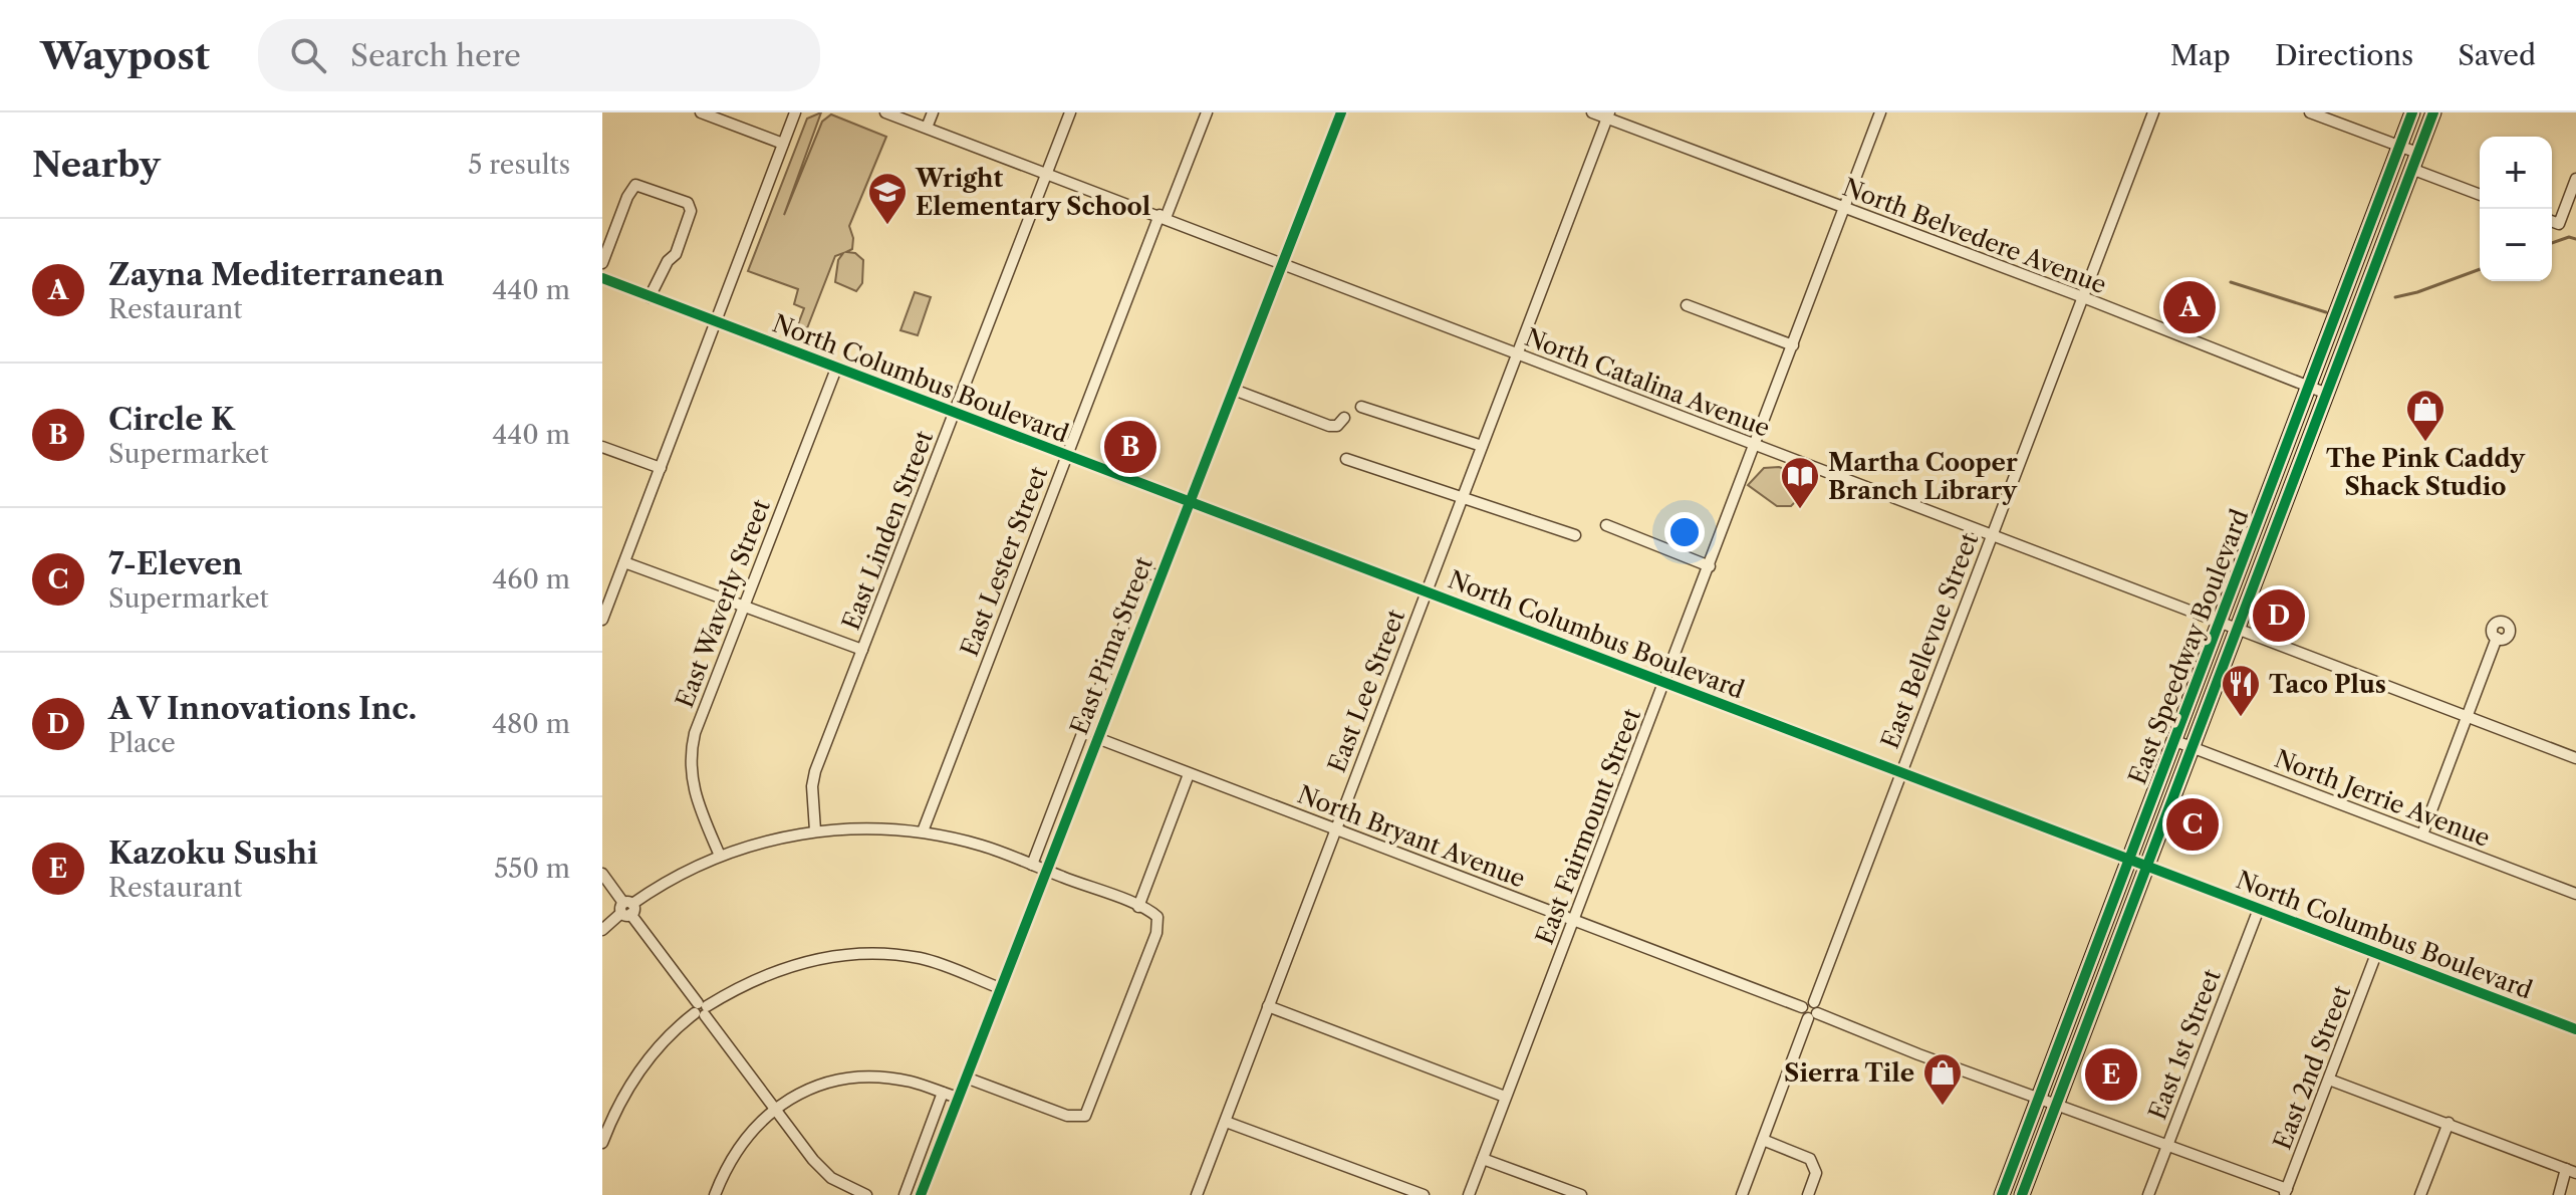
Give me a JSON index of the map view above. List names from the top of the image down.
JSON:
{
  "streets": {
    "main road": ["East Speedway Boulevard"],
    "street": [
      "North Belvedere Avenue",
      "North Columbus Boulevard",
      "North Catalina Avenue",
      "East Linden Street",
      "East Lester Street",
      "East Waverly Street",
      "East Bellevue Street",
      "East Pima Street",
      "East Lee Street",
      "North Jerrie Avenue",
      "East Fairmount Street",
      "North Bryant Avenue",
      "East 1st Street",
      "East 2nd Street"
    ]
  },
  "crossings": [
    ["North Belvedere Avenue", "East Bellevue Street"],
    ["North Belvedere Avenue", "East Speedway Boulevard"],
    ["North Belvedere Avenue", "East Lee Street"],
    ["North Belvedere Avenue", "East Fairmount Street"],
    ["North Columbus Boulevard", "East Linden Street"],
    ["North Columbus Boulevard", "East Lester Street"],
    ["North Columbus Boulevard", "East Waverly Street"],
    ["North Columbus Boulevard", "East Bellevue Street"],
    ["North Columbus Boulevard", "East Pima Street"],
    ["North Columbus Boulevard", "East Speedway Boulevard"],
    ["North Columbus Boulevard", "East Lee Street"],
    ["North Columbus Boulevard", "East Fairmount Street"],
    ["North Columbus Boulevard", "East 1st Street"],
    ["North Columbus Boulevard", "East 2nd Street"],
    ["North Catalina Avenue", "East Linden Street"],
    ["North Catalina Avenue", "East Lester Street"],
    ["North Catalina Avenue", "East Bellevue Street"],
    ["North Catalina Avenue", "East Pima Street"],
    ["North Catalina Avenue", "East Speedway Boulevard"],
    ["North Catalina Avenue", "East Lee Street"],
    ["North Catalina Avenue", "East Fairmount Street"],
    ["East Bellevue Street", "North Bryant Avenue"],
    ["East Pima Street", "North Bryant Avenue"],
    ["East Speedway Boulevard", "North Jerrie Avenue"],
    ["East Lee Street", "North Bryant Avenue"],
    ["East Fairmount Street", "North Bryant Avenue"]
  ],
  "places": {
    "school or university": ["Wright Elementary School"],
    "shop": ["The Pink Caddy Shack Studio", "Sierra Tile"],
    "library": ["Martha Cooper Branch Library"],
    "restaurant": ["Taco Plus"]
  },
  "page": {
    "header": "Waypost",
    "search": "Search here",
    "nav": ["Map", "Directions", "Saved"],
    "heading": ["Nearby", "5 results"],
    "map_buttons": ["+", "−"],
    "list": [
      {
        "mark": "A",
        "name": "Zayna Mediterranean",
        "note": "Restaurant",
        "value": "440 m"
      },
      {
        "mark": "B",
        "name": "Circle K",
        "note": "Supermarket",
        "value": "440 m"
      },
      {
        "mark": "C",
        "name": "7-Eleven",
        "note": "Supermarket",
        "value": "460 m"
      },
      {
        "mark": "D",
        "name": "A V Innovations Inc.",
        "note": "Place",
        "value": "480 m"
      },
      {
        "mark": "E",
        "name": "Kazoku Sushi",
        "note": "Restaurant",
        "value": "550 m"
      }
    ],
    "pins": [
      "A",
      "B",
      "D",
      "C",
      "E"
    ]
  }
}
